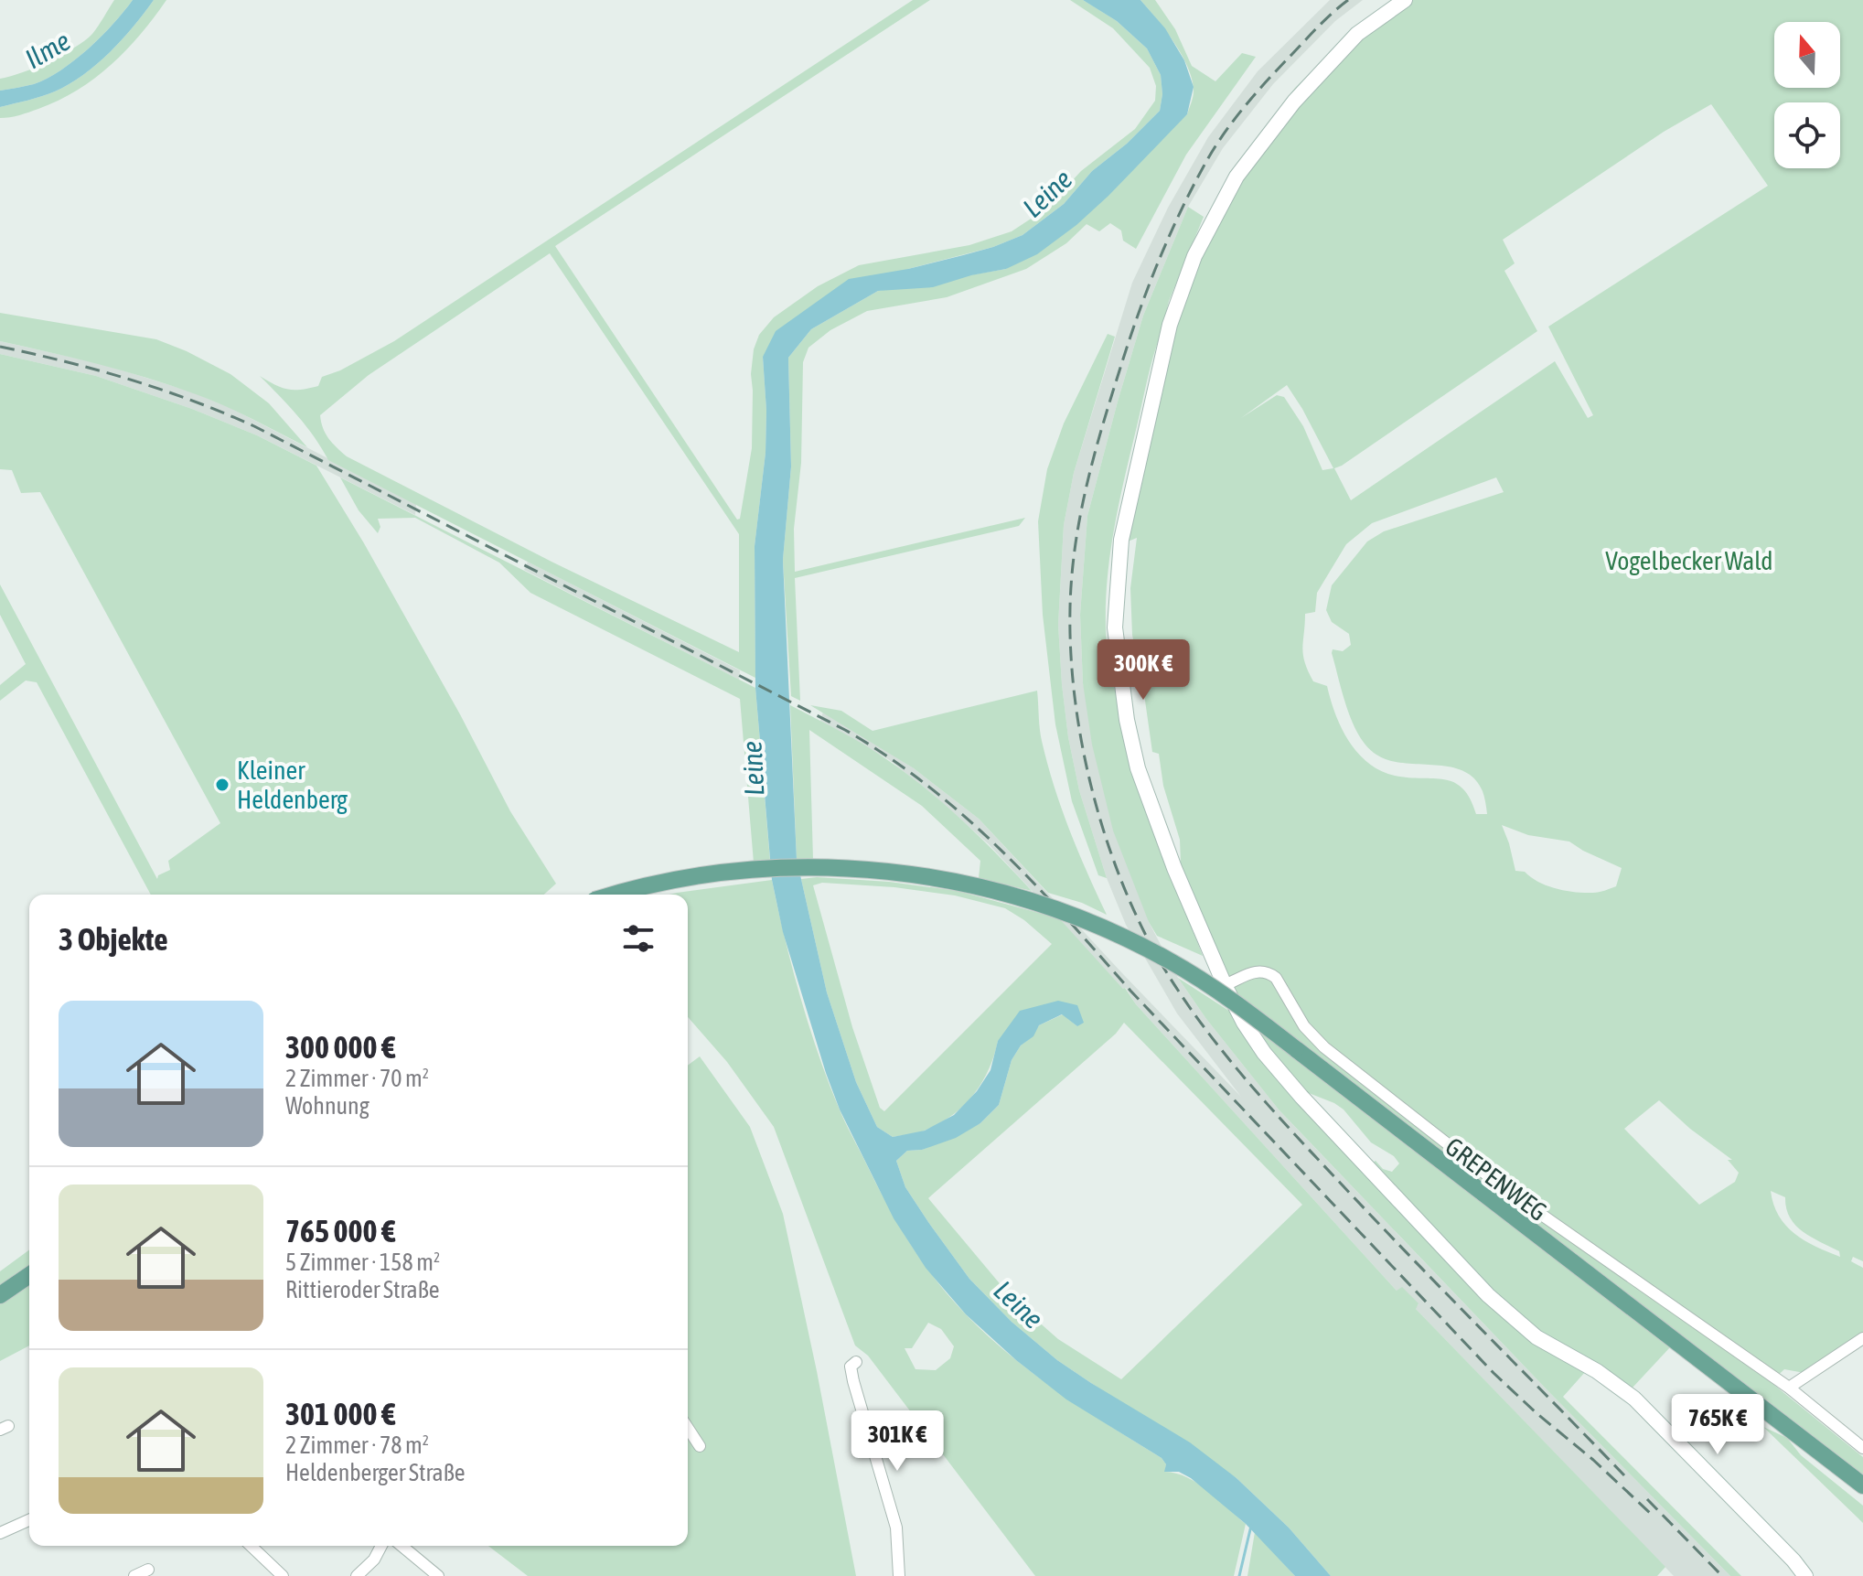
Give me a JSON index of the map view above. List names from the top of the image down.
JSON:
{
  "streets": {
    "street": ["GREPENWEG"]
  },
  "water": ["Ilme", "Leine"],
  "parks": ["Vogelbecker Wald"],
  "places": ["Kleiner Heldenberg"],
  "north": "top",
  "page": {
    "price": ["300K €", "765K €", "301K €"],
    "heading": "3 Objekte",
    "list": [
      {
        "name": "300 000 €",
        "note": "2 Zimmer · 70 m² · Wohnung"
      },
      {
        "name": "765 000 €",
        "note": "5 Zimmer · 158 m² · Rittieroder Straße"
      },
      {
        "name": "301 000 €",
        "note": "2 Zimmer · 78 m² · Heldenberger Straße"
      }
    ]
  }
}
